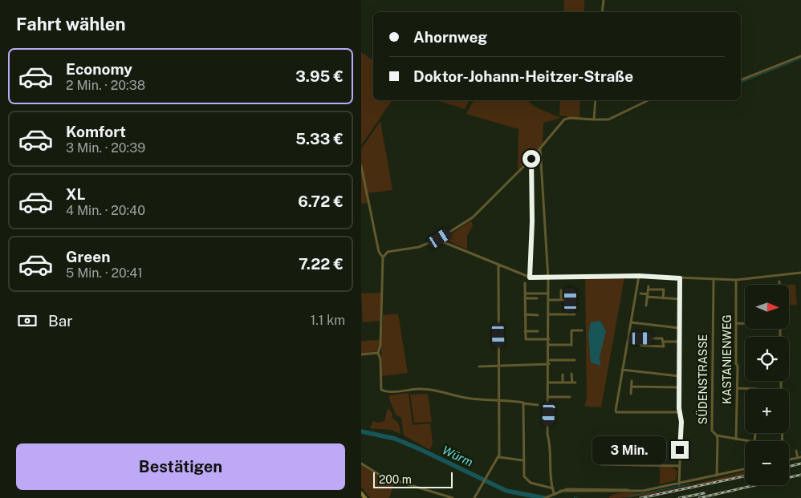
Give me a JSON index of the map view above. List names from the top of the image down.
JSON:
{
  "streets": {
    "street": ["KASTANIENWEG", "SÜDENSTRASSE"]
  },
  "water": ["Würm"],
  "scale_bar": "200 m",
  "north": "right",
  "page": {
    "heading": "Fahrt wählen",
    "banner": ["Ahornweg", "Doktor-Johann-Heitzer-Straße"],
    "list": [
      {
        "name": "Economy",
        "note": "2 Min. · 20:38",
        "value": "3.95 €"
      },
      {
        "name": "Komfort",
        "note": "3 Min. · 20:39",
        "value": "5.33 €"
      },
      {
        "name": "XL",
        "note": "4 Min. · 20:40",
        "value": "6.72 €"
      },
      {
        "name": "Green",
        "note": "5 Min. · 20:41",
        "value": "7.22 €"
      }
    ],
    "map_buttons": ["+", "−"],
    "pay": ["Bar", "1.1 km"],
    "buttons": "Bestätigen",
    "bubble": "3 Min.",
    "scale": "200 m"
  }
}
